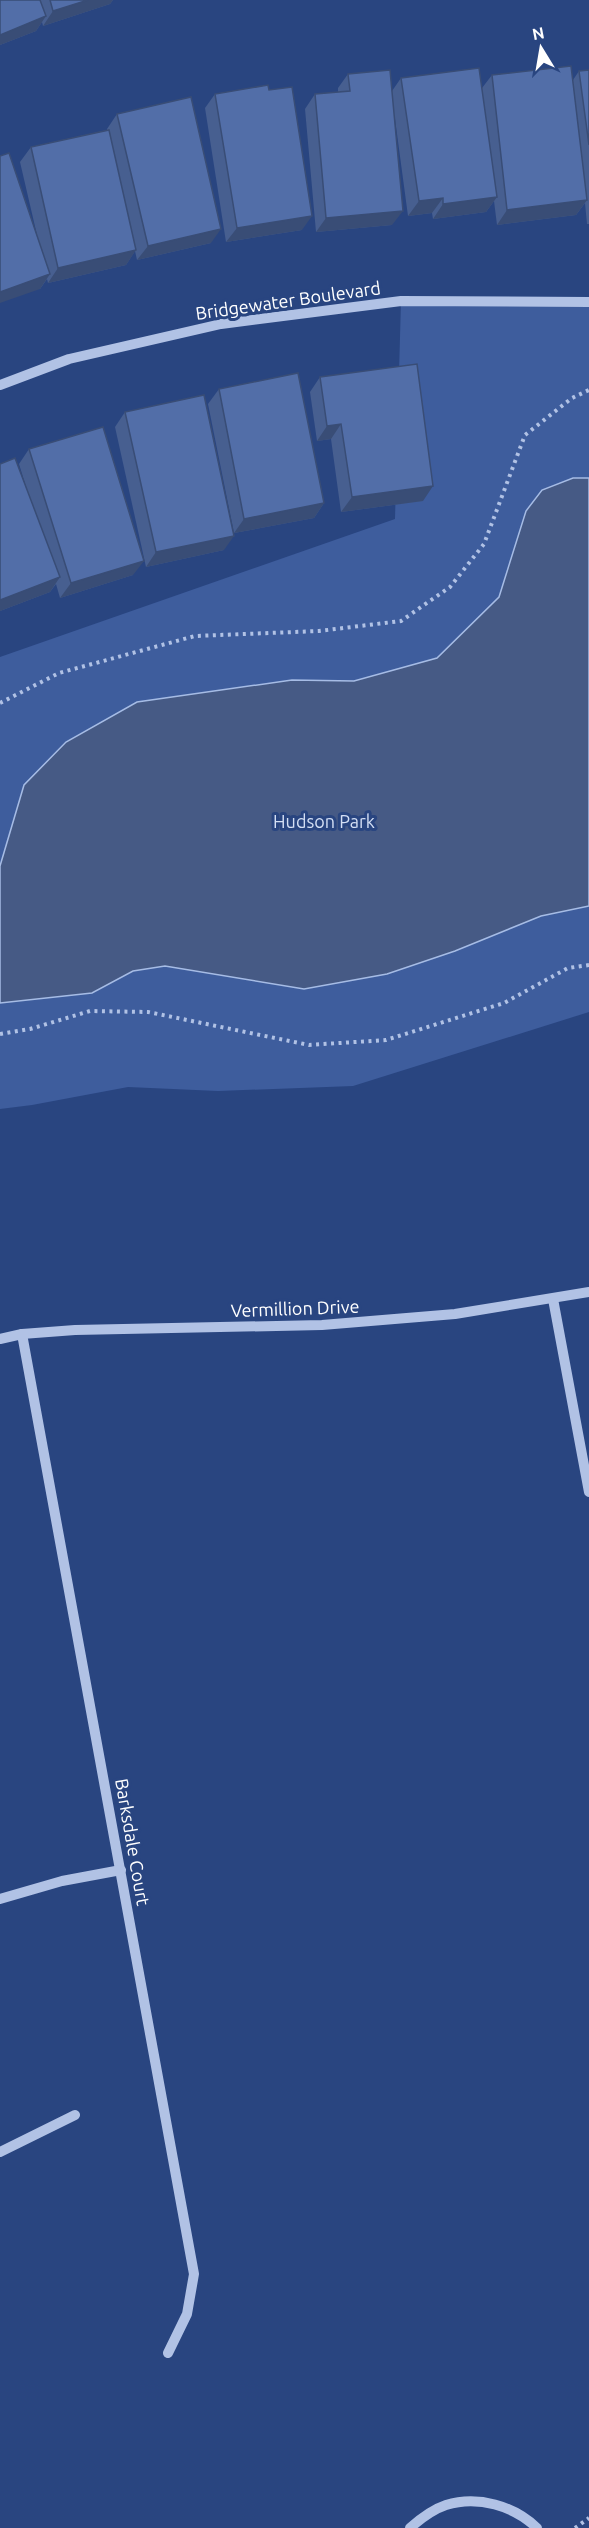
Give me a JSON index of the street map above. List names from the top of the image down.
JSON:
{
  "streets": {
    "street": ["Bridgewater Boulevard", "Vermillion Drive", "Barksdale Court"]
  },
  "crossings": [
    ["Vermillion Drive", "Barksdale Court"]
  ],
  "parks": ["Hudson Park"],
  "north": "top"
}
